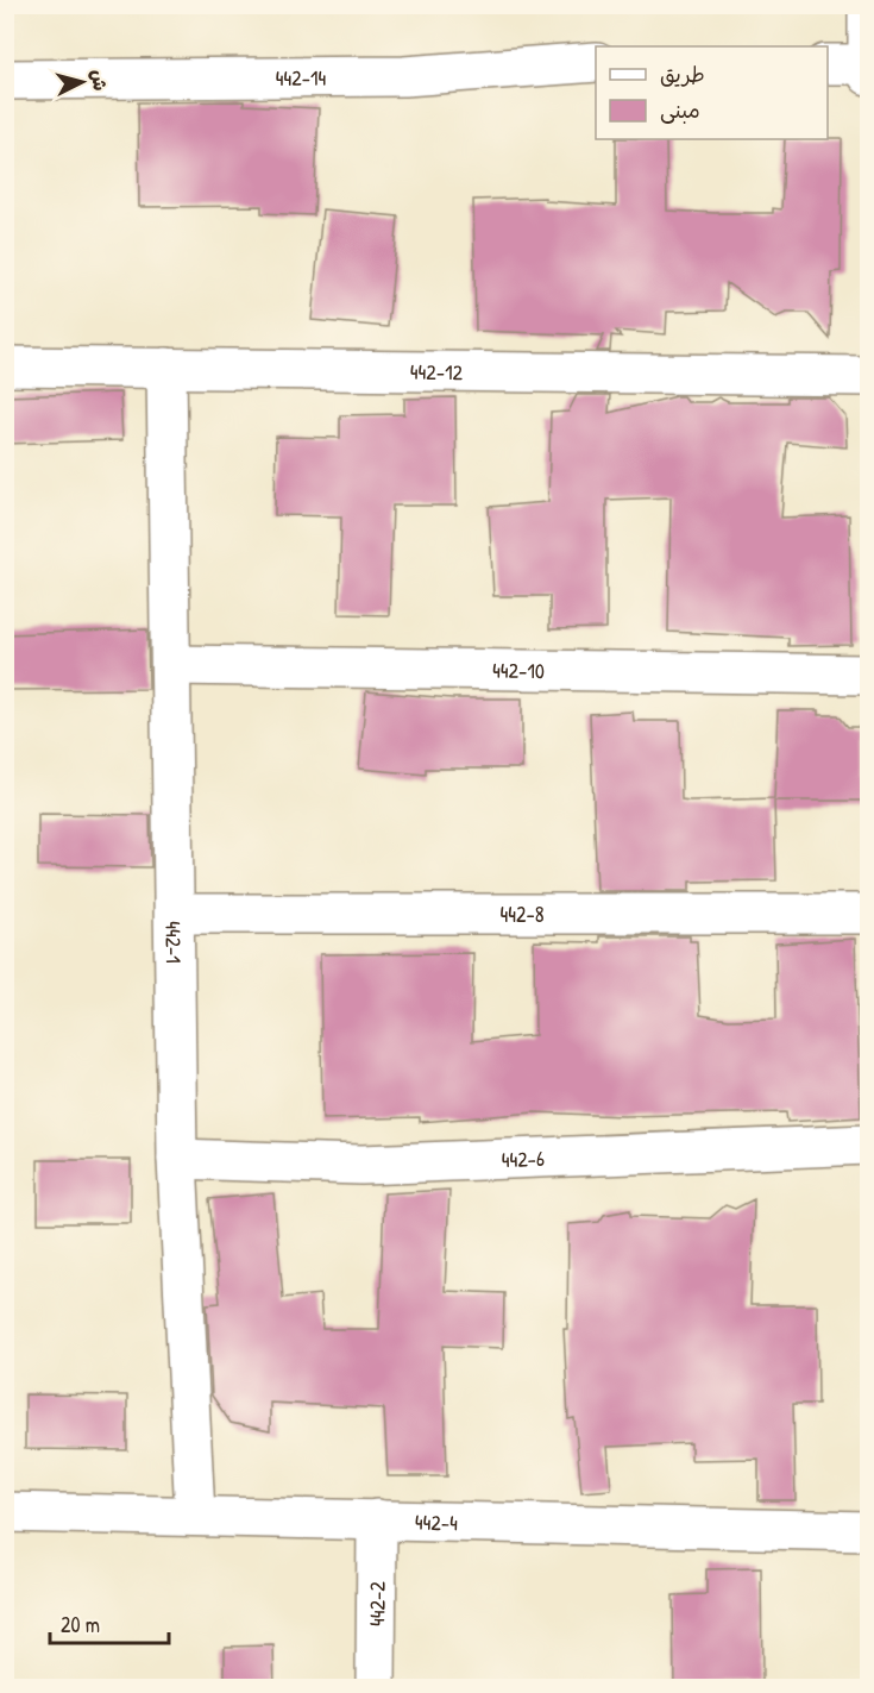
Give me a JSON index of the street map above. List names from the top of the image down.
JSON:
{
  "streets": {
    "street": [
      "442-14",
      "442-12",
      "442-10",
      "442-8",
      "442-1",
      "442-6",
      "442-4",
      "442-2"
    ]
  },
  "crossings": [
    ["442-12", "442-1"],
    ["442-10", "442-1"],
    ["442-8", "442-1"],
    ["442-1", "442-6"],
    ["442-1", "442-4"],
    ["442-4", "442-2"]
  ],
  "legend": ["طريق", "مبنى"],
  "scale_bar": "20 m",
  "north": "right"
}
